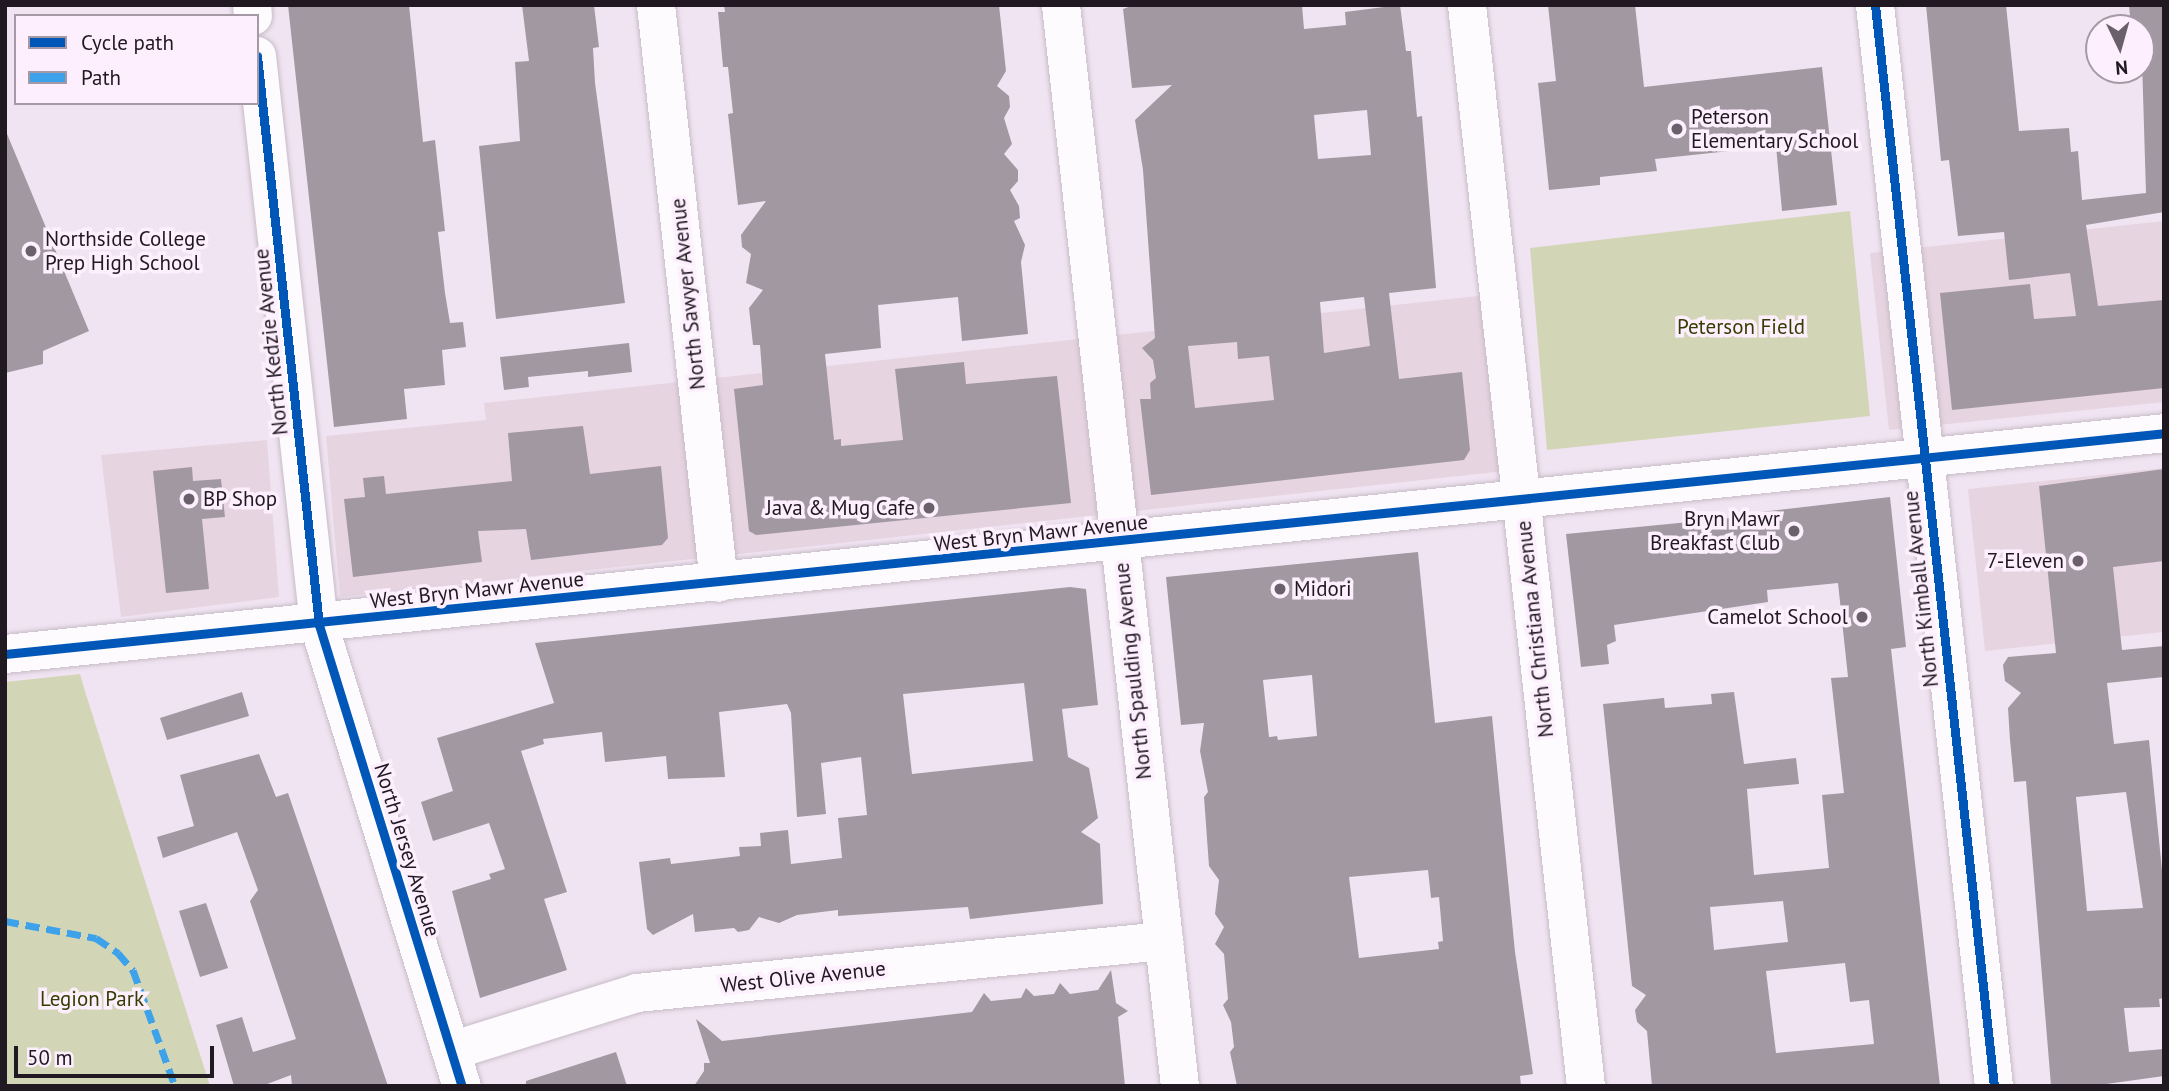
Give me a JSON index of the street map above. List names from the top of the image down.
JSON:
{
  "streets": {
    "street": [
      "North Sawyer Avenue",
      "North Kedzie Avenue",
      "West Bryn Mawr Avenue",
      "North Kimball Avenue",
      "North Christiana Avenue",
      "North Spaulding Avenue",
      "North Jersey Avenue",
      "West Olive Avenue"
    ]
  },
  "crossings": [
    ["North Sawyer Avenue", "West Bryn Mawr Avenue"],
    ["North Kedzie Avenue", "West Bryn Mawr Avenue"],
    ["North Kedzie Avenue", "North Jersey Avenue"],
    ["West Bryn Mawr Avenue", "North Kimball Avenue"],
    ["West Bryn Mawr Avenue", "North Christiana Avenue"],
    ["West Bryn Mawr Avenue", "North Spaulding Avenue"],
    ["West Bryn Mawr Avenue", "North Jersey Avenue"],
    ["North Spaulding Avenue", "West Olive Avenue"],
    ["North Jersey Avenue", "West Olive Avenue"]
  ],
  "parks": ["Peterson Field", "Legion Park"],
  "places": [
    "Peterson Elementary School",
    "Northside College Prep High School",
    "BP Shop",
    "Java & Mug Cafe",
    "Bryn Mawr Breakfast Club",
    "7-Eleven",
    "Midori",
    "Camelot School"
  ],
  "legend": ["Cycle path", "Path"],
  "scale_bar": "50 m",
  "north": "bottom"
}
